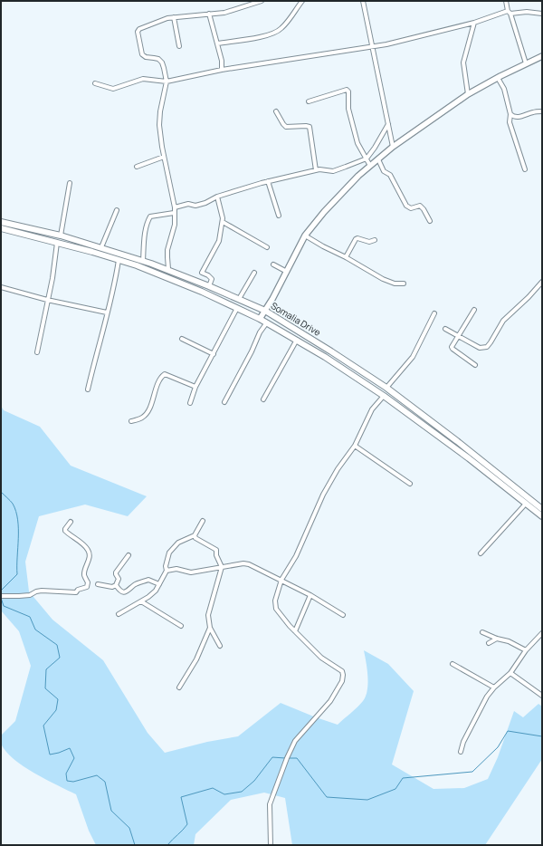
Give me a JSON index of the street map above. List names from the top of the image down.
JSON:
{
  "streets": {
    "main road": ["Somalia Drive"]
  }
}
